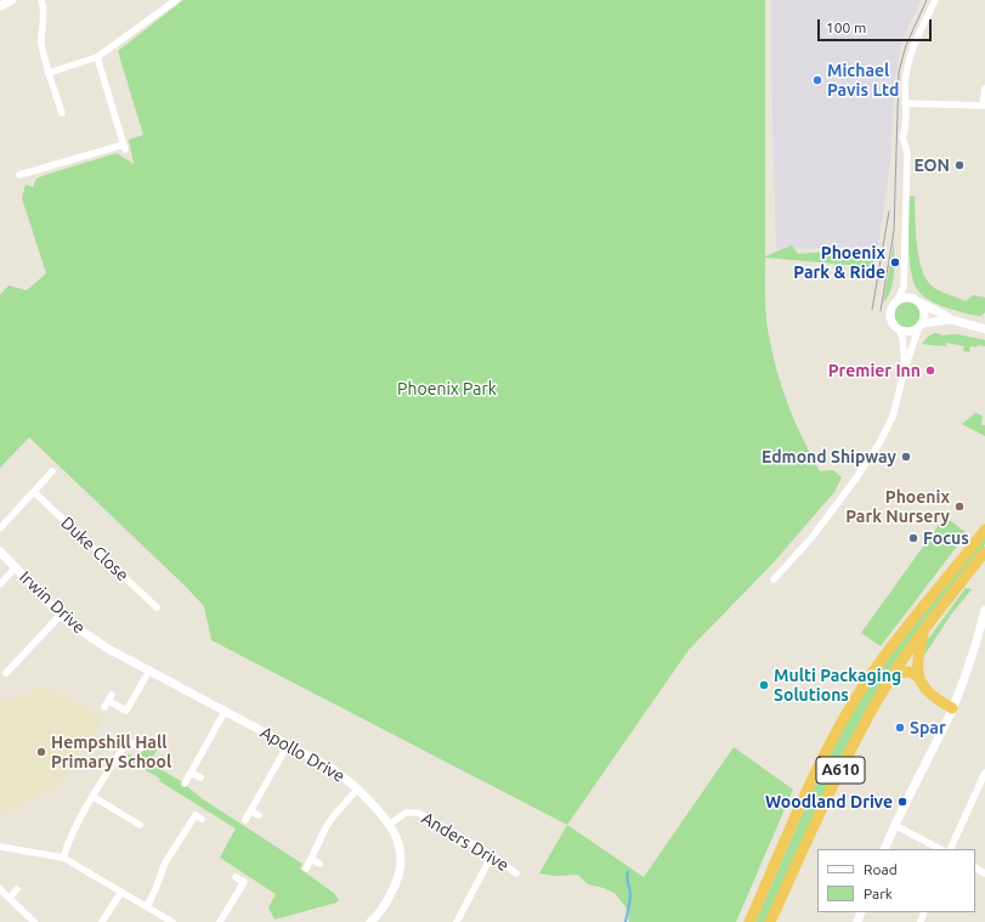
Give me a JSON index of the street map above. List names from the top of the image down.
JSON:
{
  "streets": {
    "highway": ["A610"],
    "street": [
      "Duke Close",
      "Irwin Drive",
      "Apollo Drive",
      "Anders Drive"
    ]
  },
  "crossings": [
    ["Irwin Drive", "Apollo Drive"],
    ["Apollo Drive", "Anders Drive"]
  ],
  "parks": ["Phoenix Park"],
  "places": [
    "Michael Pavis Ltd",
    "EON",
    "Phoenix Park & Ride",
    "Premier Inn",
    "Edmond Shipway",
    "Phoenix Park Nursery",
    "Focus",
    "Multi Packaging Solutions",
    "Spar",
    "Hempshill Hall Primary School",
    "Woodland Drive"
  ],
  "legend": ["Road", "Park"],
  "scale_bar": "100 m"
}
